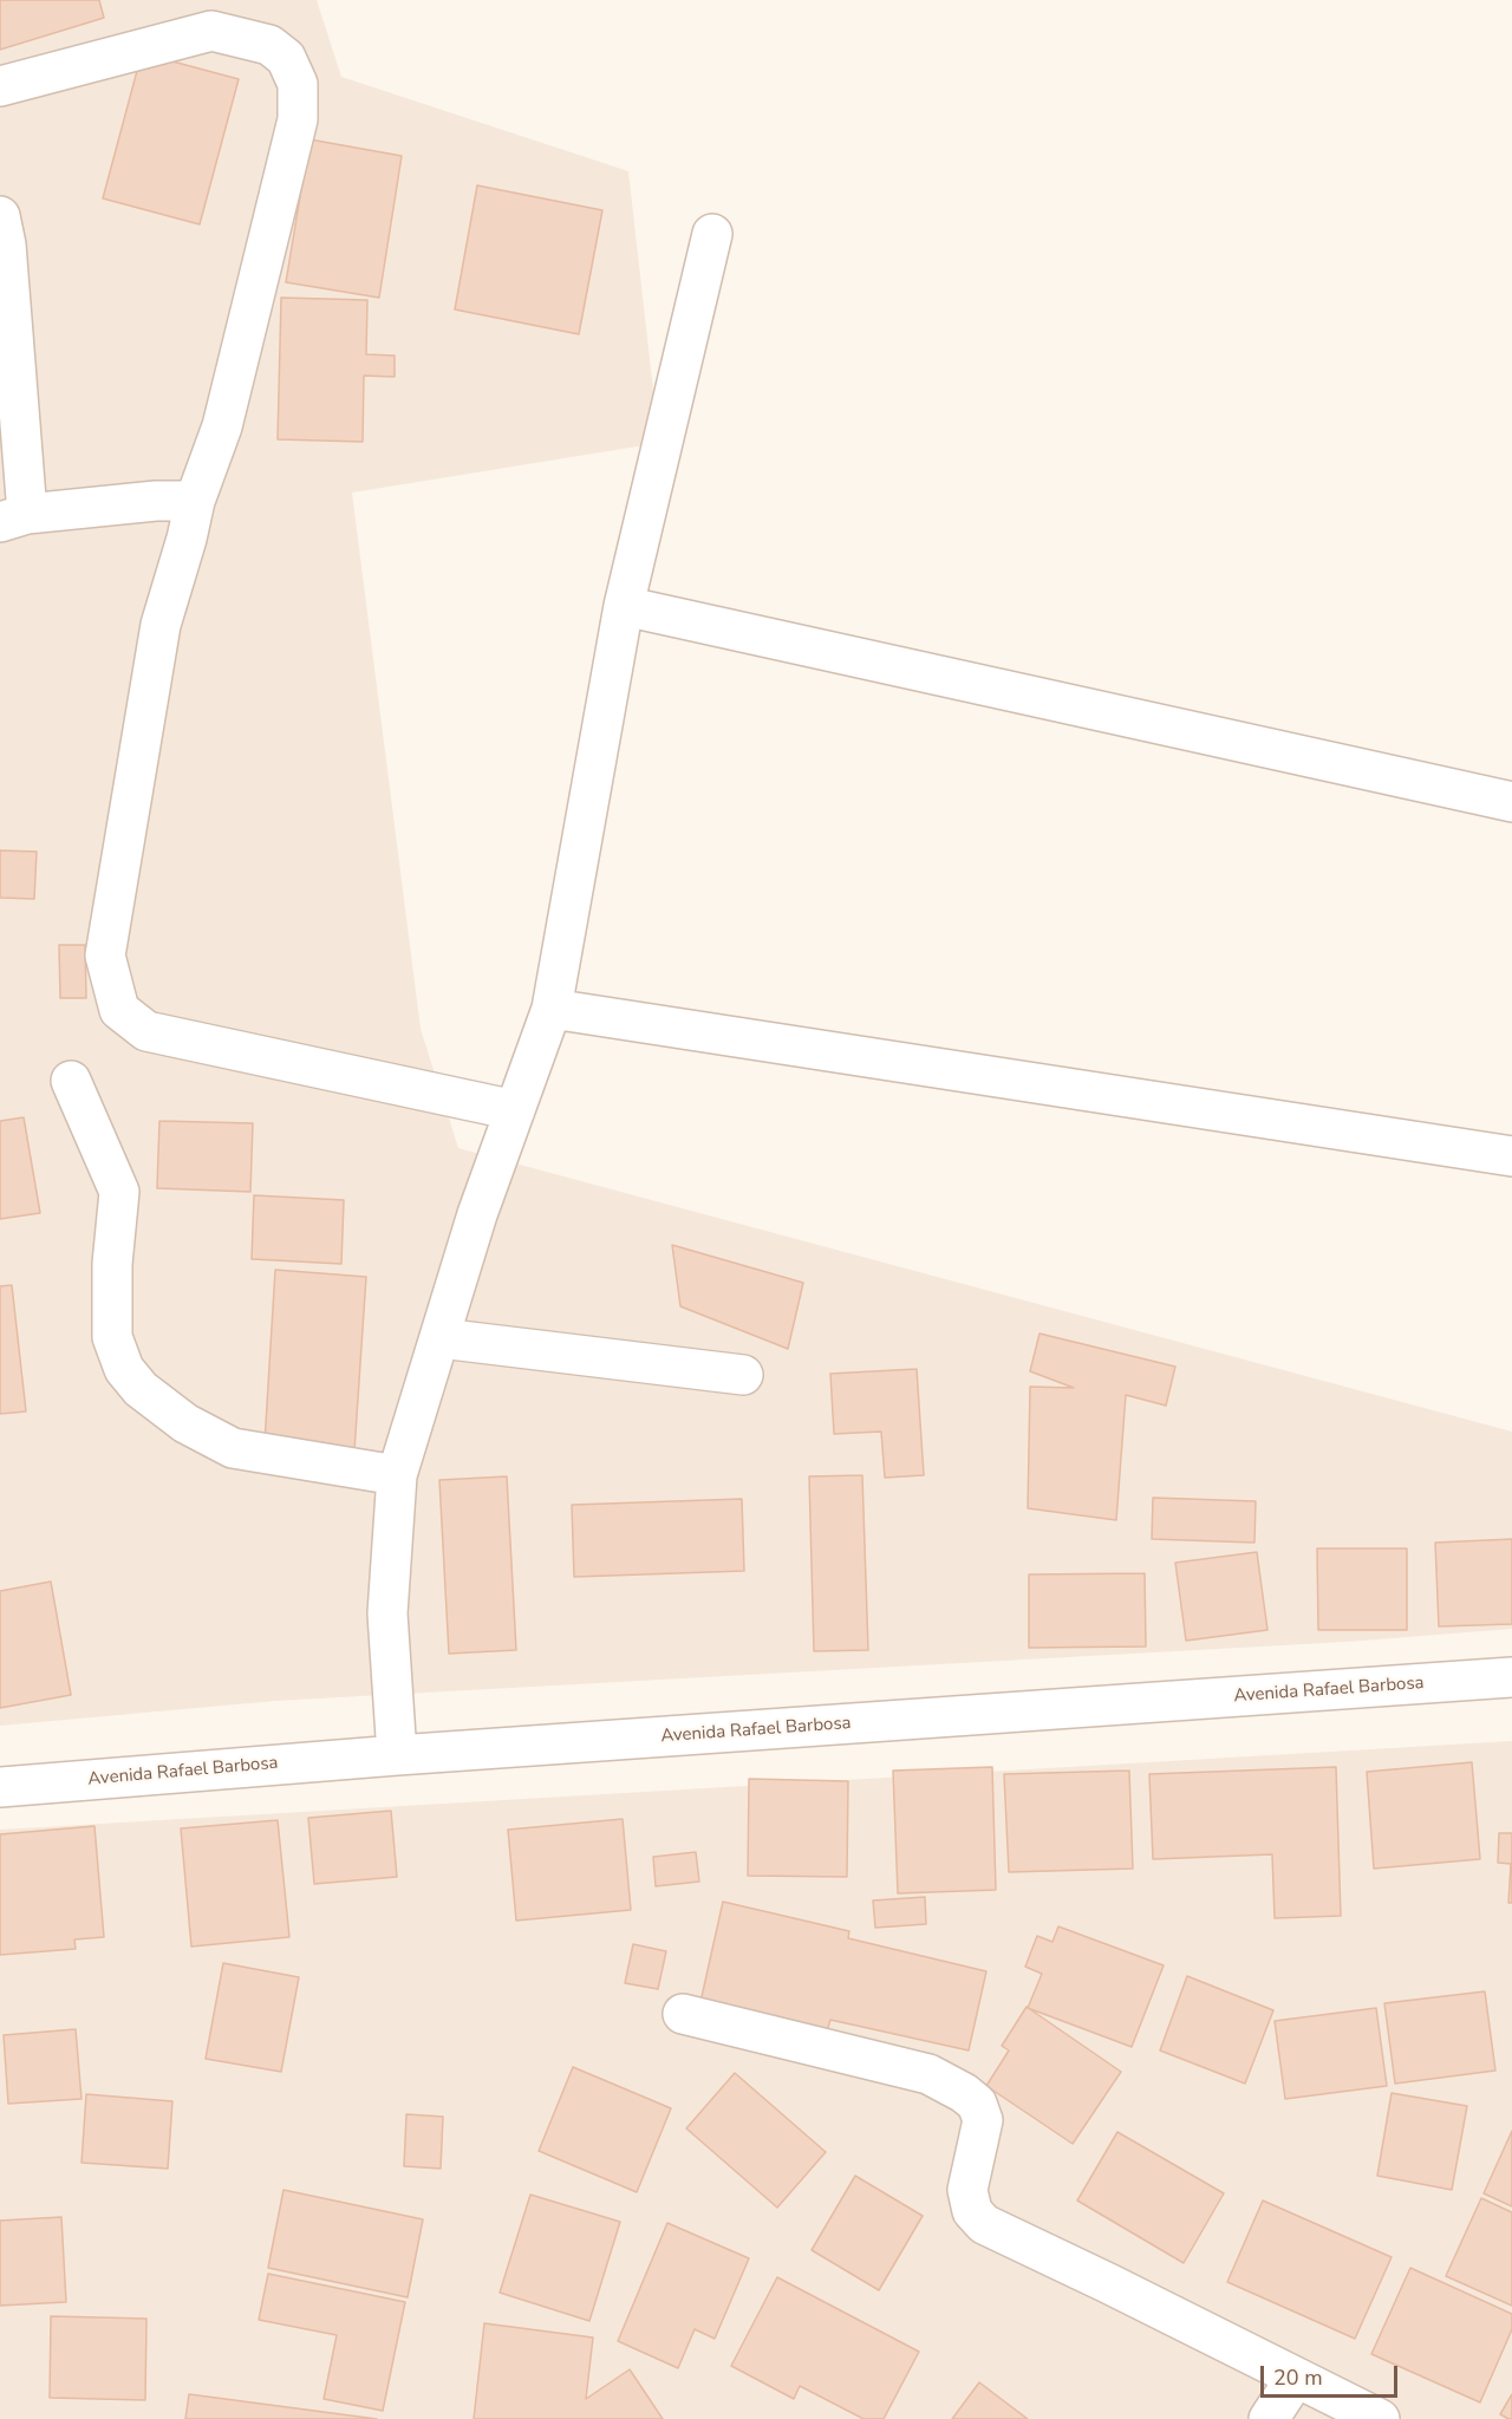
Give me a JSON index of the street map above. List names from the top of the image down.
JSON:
{
  "streets": {
    "street": ["Avenida Rafael Barbosa"]
  },
  "scale_bar": "20 m"
}
